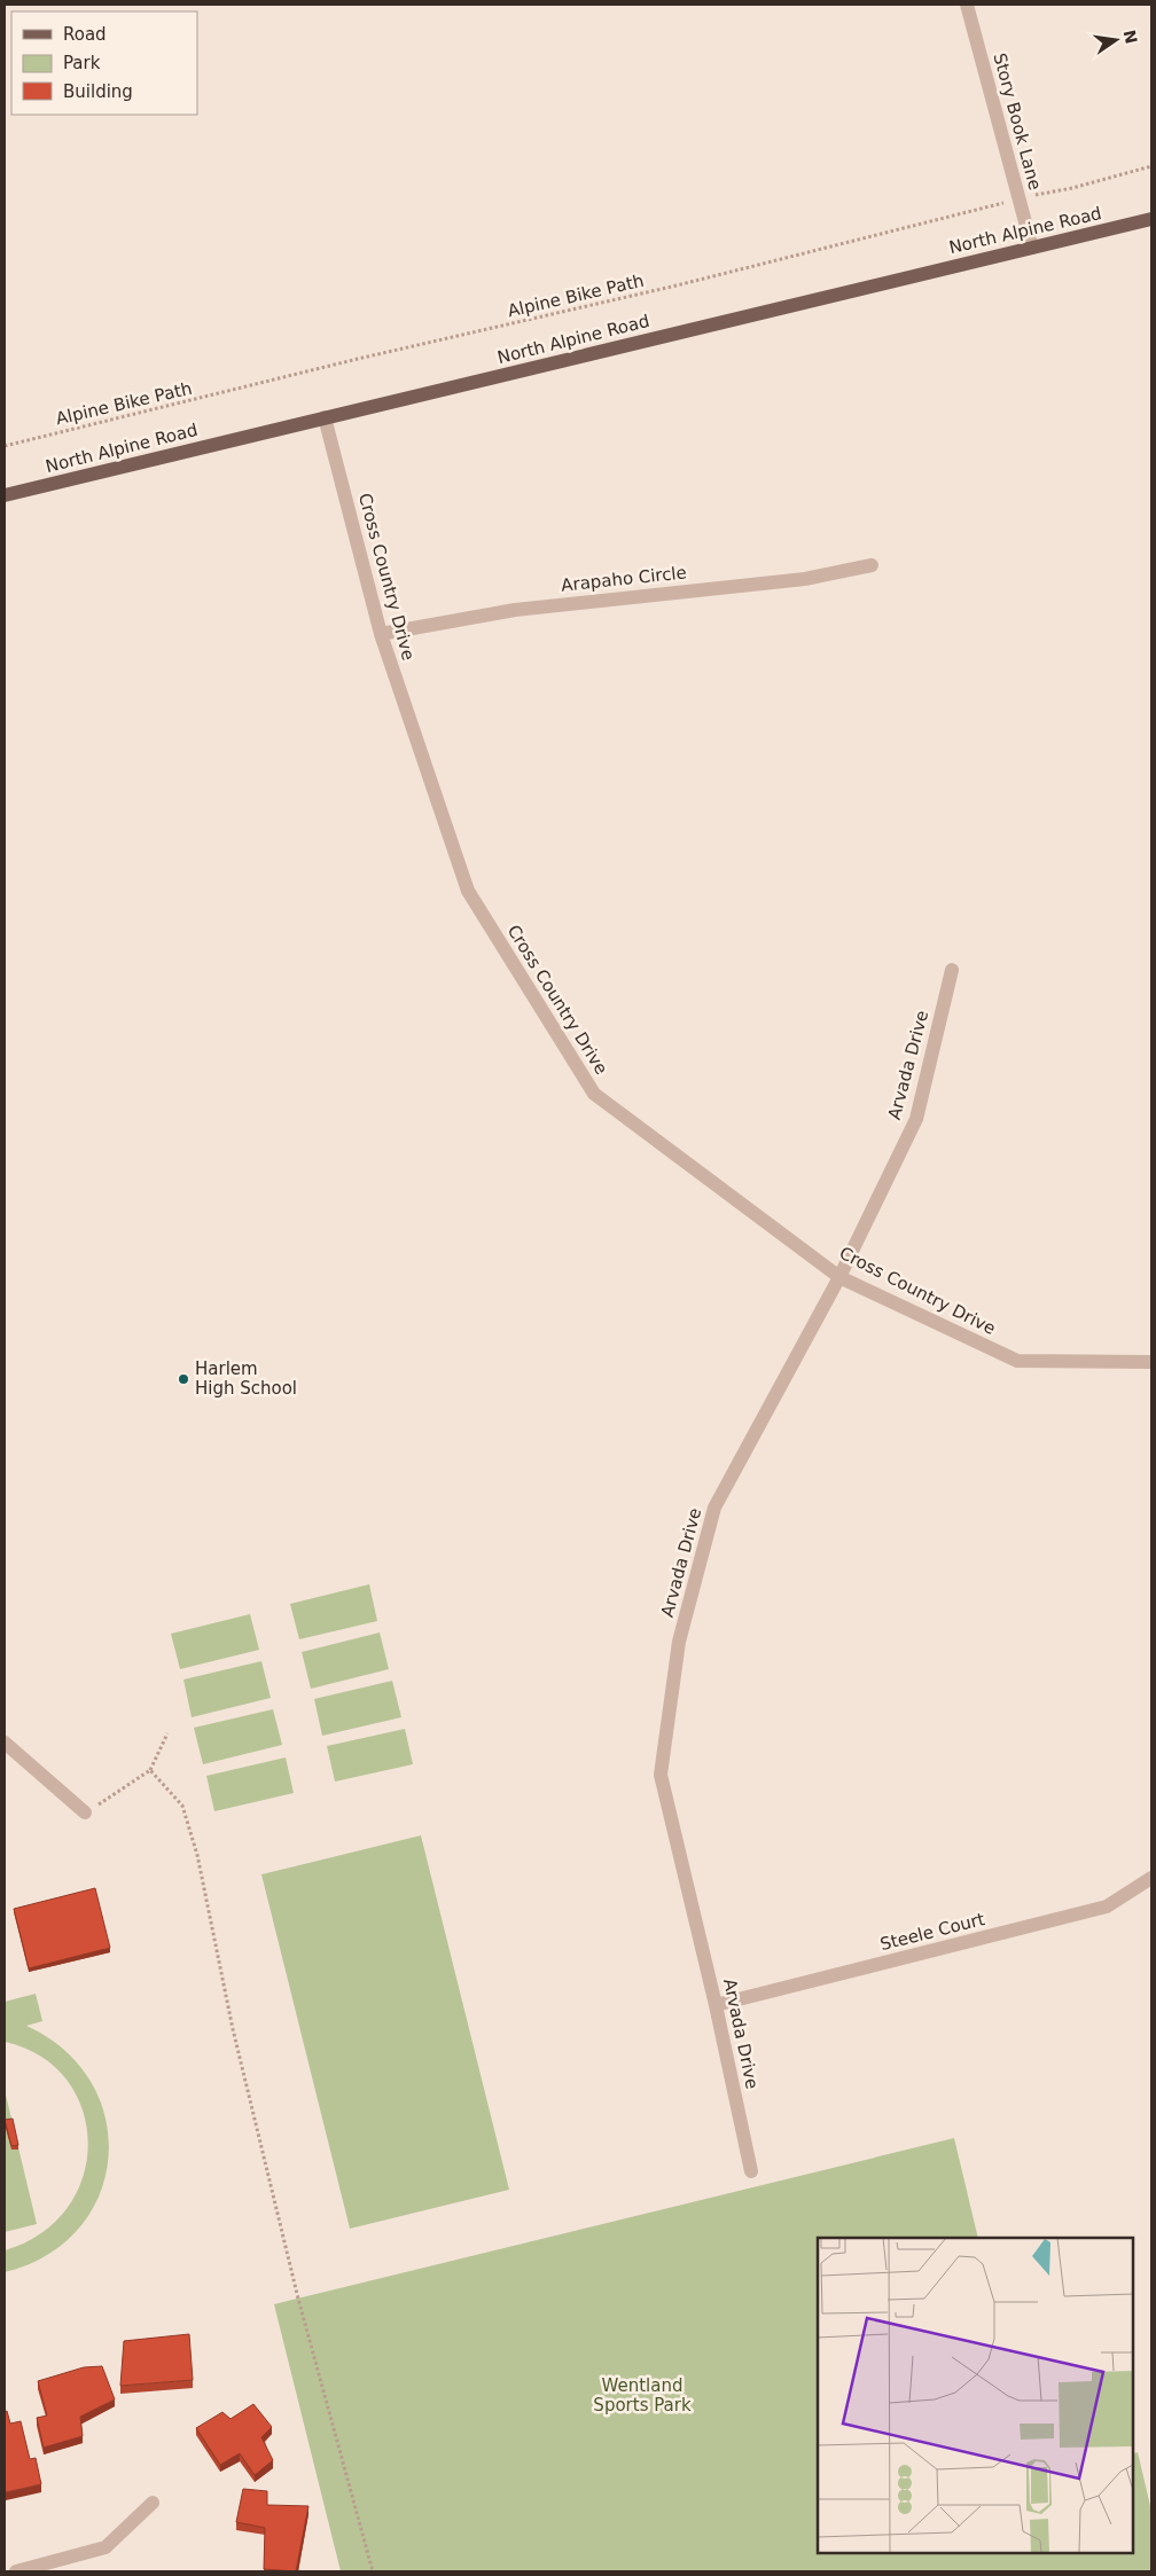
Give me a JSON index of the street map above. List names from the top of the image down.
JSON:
{
  "streets": {
    "main road": ["North Alpine Road"],
    "street": [
      "Story Book Lane",
      "Cross Country Drive",
      "Arapaho Circle",
      "Arvada Drive",
      "Steele Court"
    ],
    "path": ["Alpine Bike Path"]
  },
  "crossings": [
    ["Story Book Lane", "North Alpine Road"],
    ["Story Book Lane", "Alpine Bike Path"],
    ["North Alpine Road", "Cross Country Drive"],
    ["Cross Country Drive", "Arapaho Circle"],
    ["Cross Country Drive", "Arvada Drive"],
    ["Arvada Drive", "Steele Court"]
  ],
  "parks": ["Wentland Sports Park"],
  "places": ["Harlem High School"],
  "legend": ["Road", "Park", "Building"],
  "north": "right"
}
